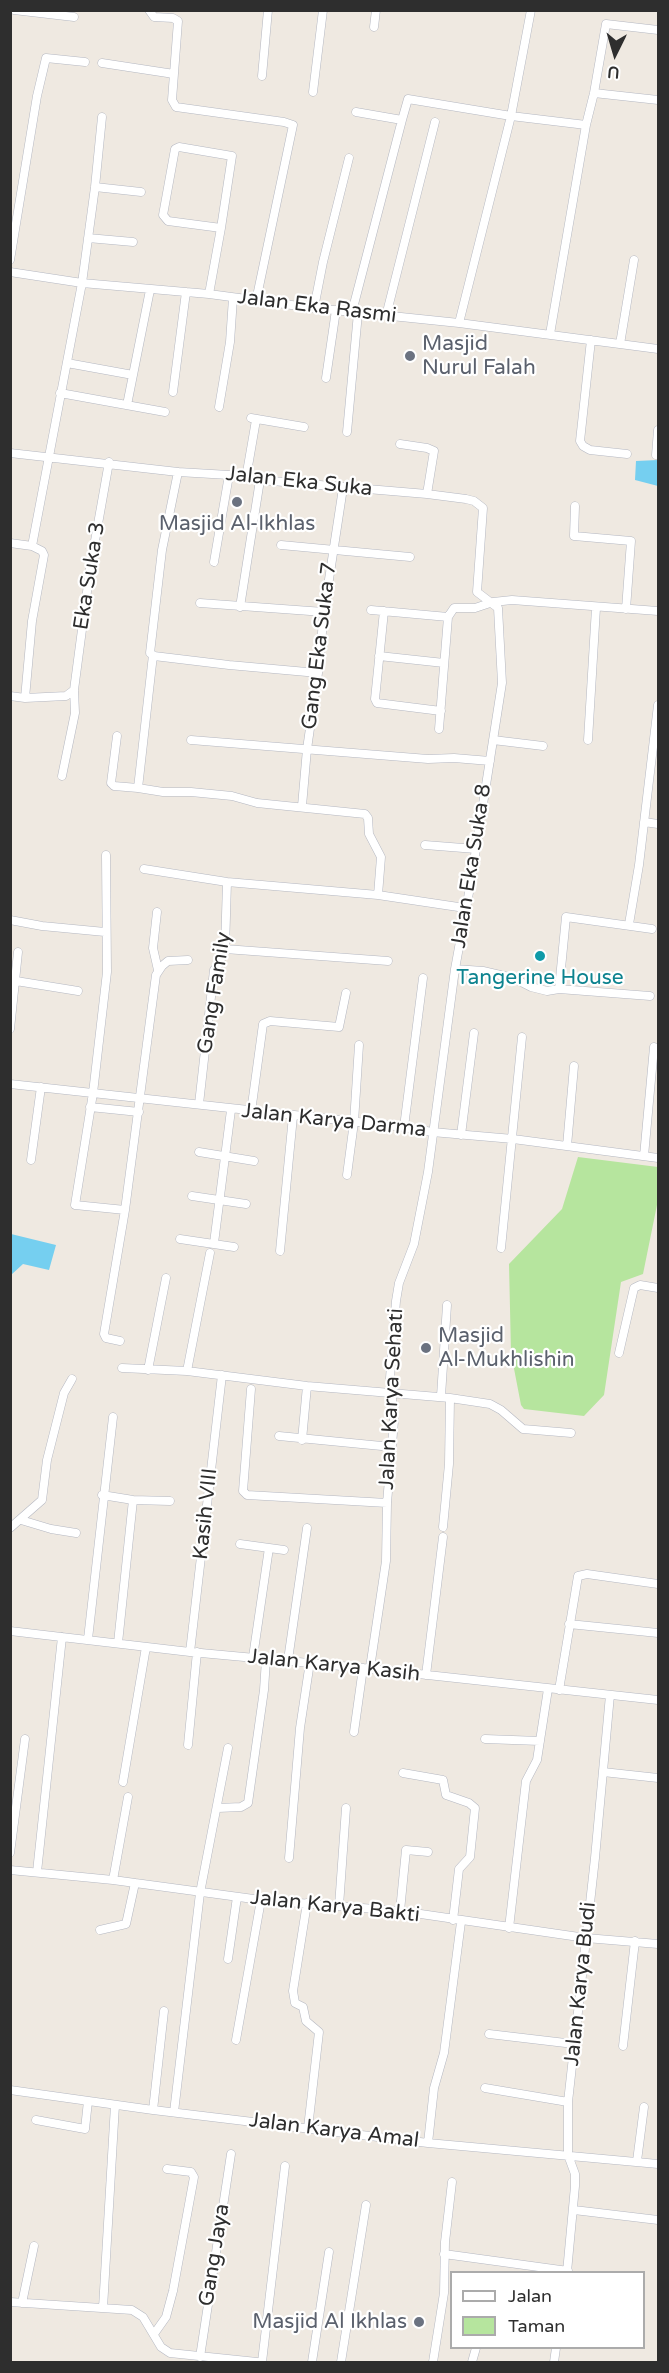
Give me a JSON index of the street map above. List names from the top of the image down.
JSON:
{
  "streets": {
    "street": [
      "Jalan Eka Rasmi",
      "Jalan Eka Suka",
      "Eka Suka 3",
      "Gang Eka Suka 7",
      "Jalan Eka Suka 8",
      "Gang Family",
      "Jalan Karya Darma",
      "Jalan Karya Sehati",
      "Kasih VIII",
      "Jalan Karya Kasih",
      "Jalan Karya Bakti",
      "Jalan Karya Budi",
      "Jalan Karya Amal",
      "Gang Jaya"
    ]
  },
  "crossings": [
    ["Jalan Eka Suka", "Eka Suka 3"],
    ["Jalan Eka Suka", "Gang Eka Suka 7"],
    ["Jalan Eka Suka", "Jalan Eka Suka 8"],
    ["Jalan Eka Suka 8", "Jalan Karya Darma"],
    ["Jalan Eka Suka 8", "Jalan Karya Sehati"],
    ["Gang Family", "Jalan Karya Darma"],
    ["Jalan Karya Darma", "Jalan Karya Sehati"],
    ["Jalan Karya Sehati", "Jalan Karya Kasih"],
    ["Kasih VIII", "Jalan Karya Kasih"],
    ["Jalan Karya Kasih", "Jalan Karya Budi"],
    ["Jalan Karya Bakti", "Jalan Karya Budi"],
    ["Jalan Karya Budi", "Jalan Karya Amal"]
  ],
  "places": [
    "Masjid Nurul Falah",
    "Masjid Al-Ikhlas",
    "Tangerine House",
    "Masjid Al-Mukhlishin",
    "Masjid Al Ikhlas"
  ],
  "legend": ["Jalan", "Taman"],
  "north": "bottom"
}
